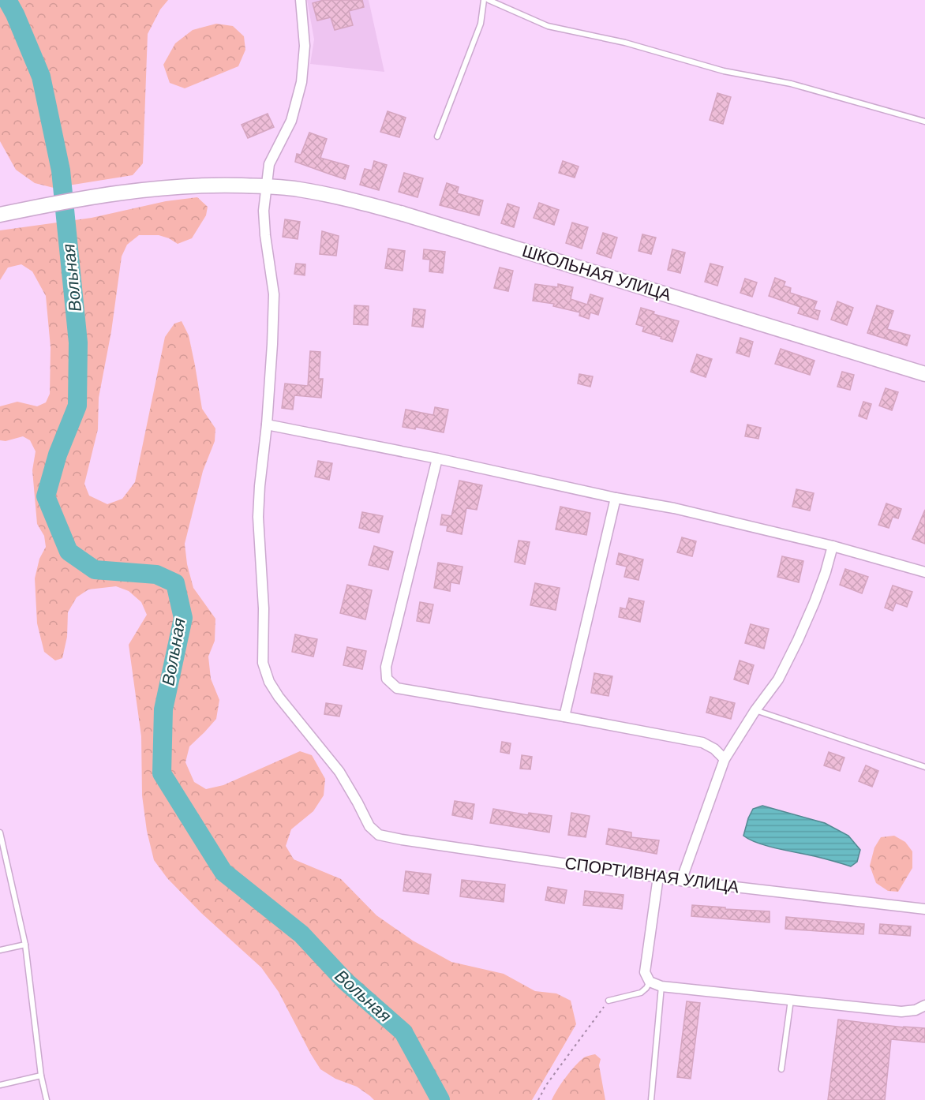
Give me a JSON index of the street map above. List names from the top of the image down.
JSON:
{
  "streets": {
    "street": ["ШКОЛЬНАЯ УЛИЦА", "СПОРТИВНАЯ УЛИЦА"]
  },
  "water": ["Вольная"]
}
